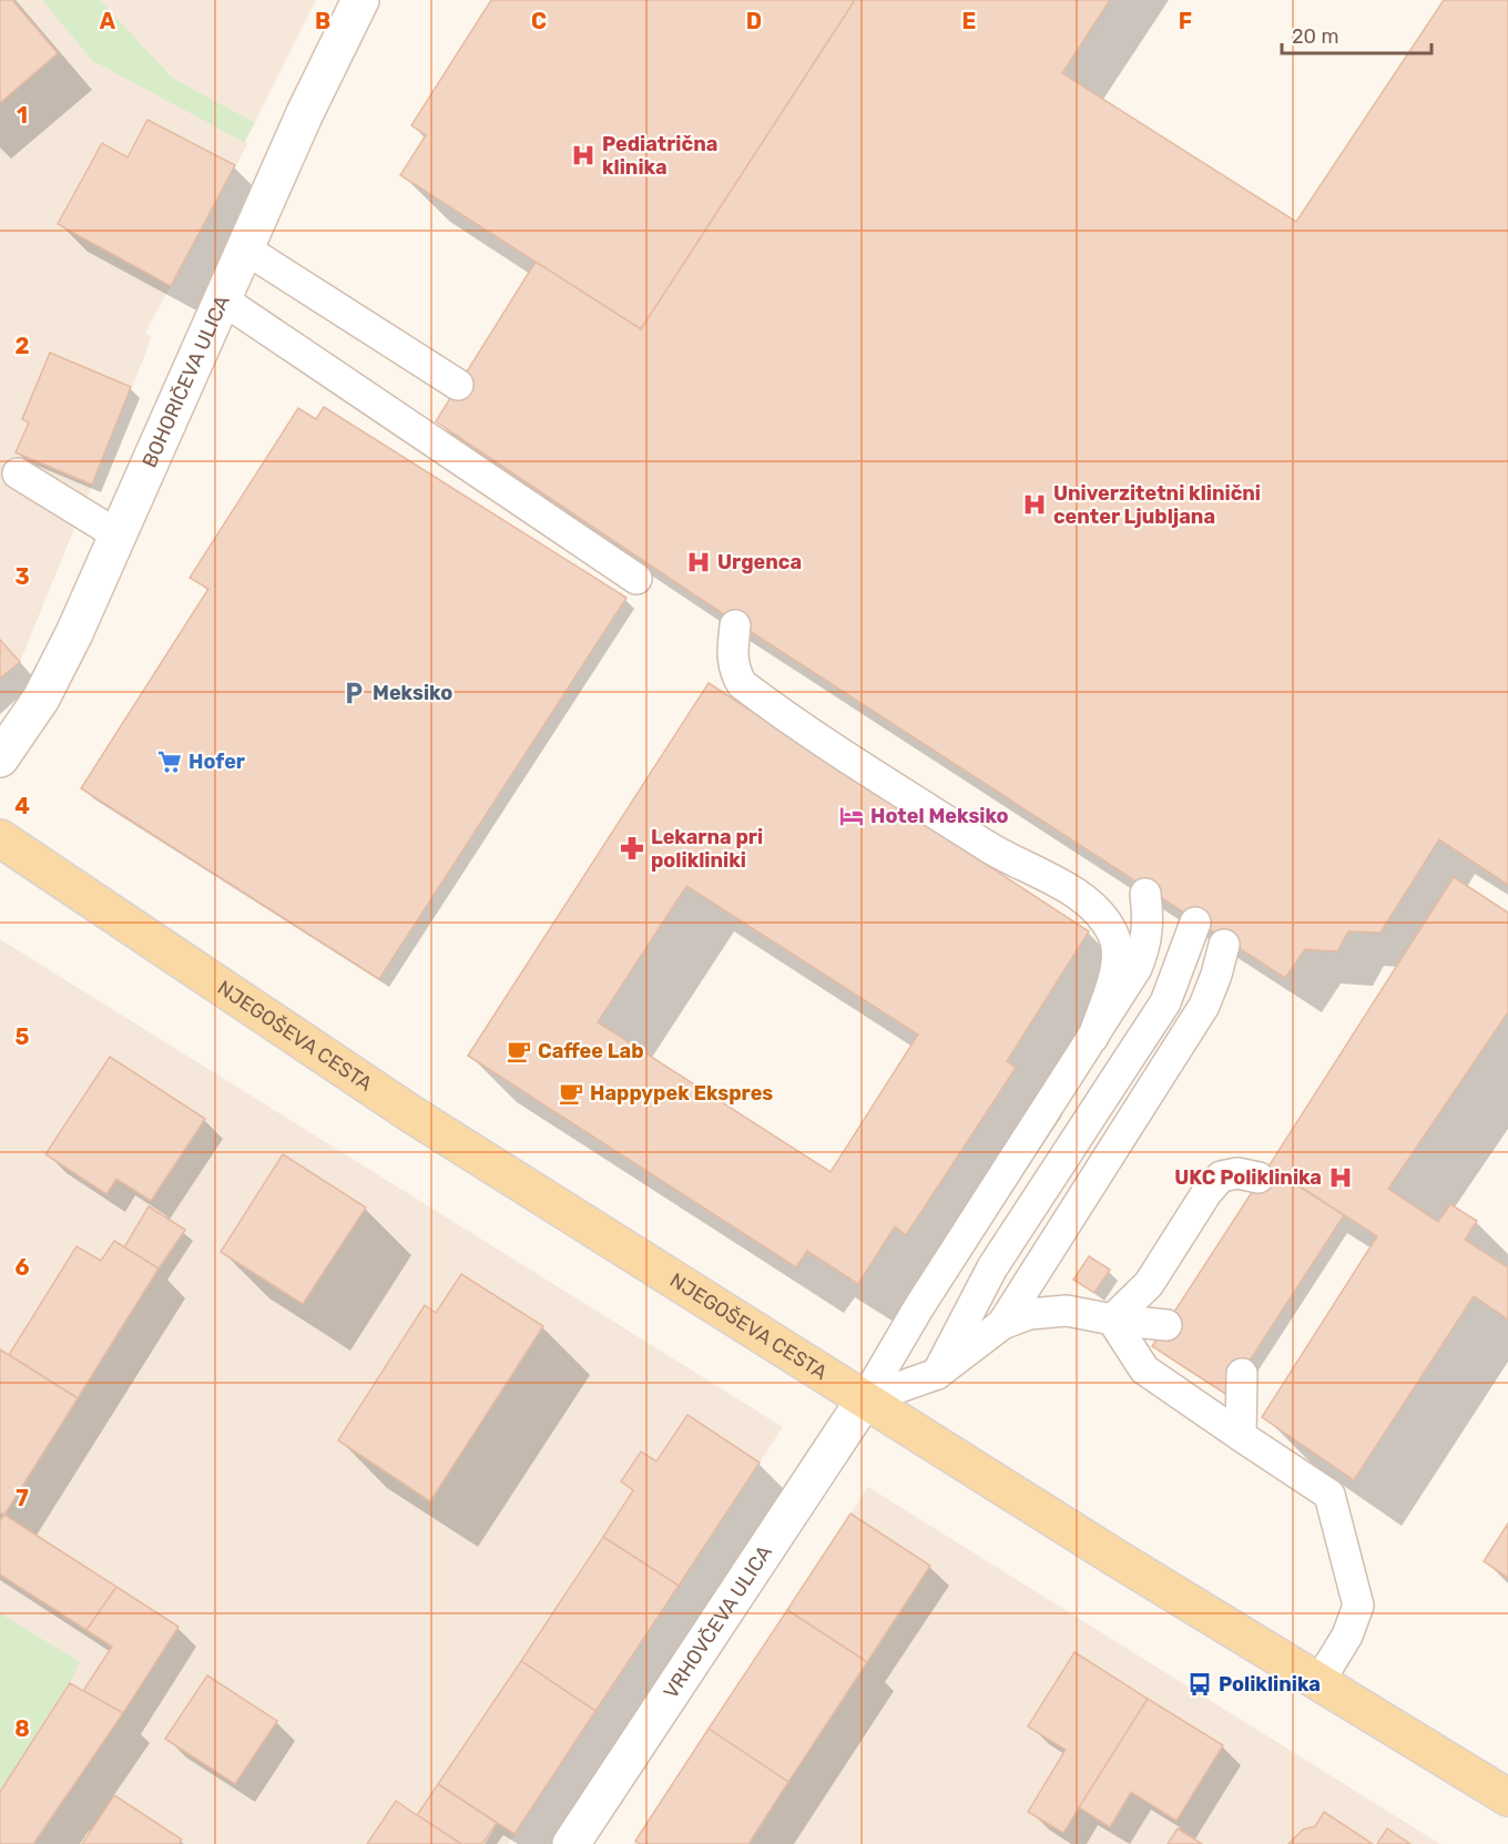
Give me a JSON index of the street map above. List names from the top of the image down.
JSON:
{
  "streets": {
    "main road": ["NJEGOŠEVA CESTA"],
    "street": ["BOHORIČEVA ULICA", "VRHOVČEVA ULICA"]
  },
  "crossings": [
    ["NJEGOŠEVA CESTA", "VRHOVČEVA ULICA"]
  ],
  "places": {
    "hospital": [
      "Pediatrična klinika",
      "Univerzitetni klinični center Ljubljana",
      "Urgenca",
      "UKC Poliklinika"
    ],
    "parking": ["Meksiko"],
    "supermarket": ["Hofer"],
    "hotel": ["Hotel Meksiko"],
    "pharmacy": ["Lekarna pri polikliniki"],
    "cafe": ["Caffee Lab", "Happypek Ekspres"],
    "bus stop": ["Poliklinika"]
  },
  "scale_bar": "20 m",
  "grid": {
    "columns": [
      "A",
      "B",
      "C",
      "D",
      "E",
      "F"
    ],
    "rows": [
      "1",
      "2",
      "3",
      "4",
      "5",
      "6",
      "7",
      "8"
    ]
  }
}
